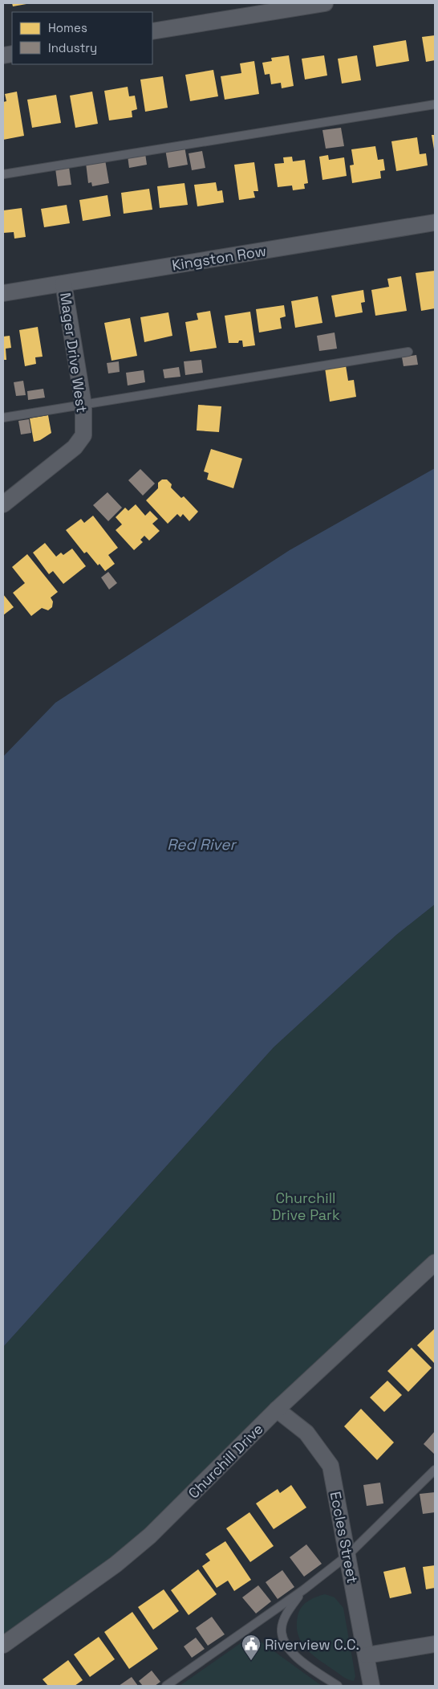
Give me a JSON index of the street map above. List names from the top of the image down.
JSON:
{
  "streets": {
    "street": [
      "Kingston Row",
      "Mager Drive West",
      "Churchill Drive",
      "Eccles Street"
    ]
  },
  "crossings": [
    ["Kingston Row", "Mager Drive West"],
    ["Churchill Drive", "Eccles Street"]
  ],
  "water": ["Red River"],
  "parks": ["Churchill Drive Park"],
  "places": {
    "public building": ["Riverview C.C."]
  },
  "legend": ["Homes", "Industry"]
}
